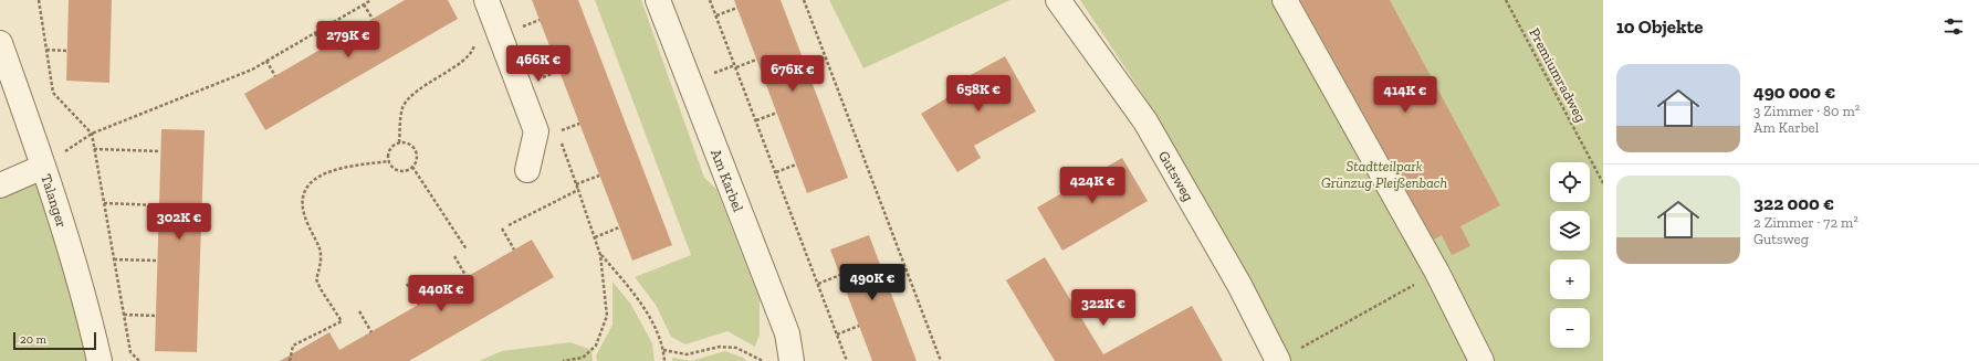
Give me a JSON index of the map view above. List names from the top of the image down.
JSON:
{
  "streets": {
    "street": ["Gutsweg", "Am Karbel", "Talanger"],
    "path": ["Premiumradweg"]
  },
  "parks": ["Stadtteilpark Grünzug Pleißenbach"],
  "scale_bar": "20 m",
  "page": {
    "heading": "10 Objekte",
    "price": [
      "279K €",
      "466K €",
      "676K €",
      "658K €",
      "414K €",
      "424K €",
      "302K €",
      "490K €",
      "440K €",
      "322K €"
    ],
    "list": [
      {
        "name": "490 000 €",
        "note": "3 Zimmer · 80 m² · Am Karbel"
      },
      {
        "name": "322 000 €",
        "note": "2 Zimmer · 72 m² · Gutsweg"
      }
    ],
    "map_buttons": ["+", "−"],
    "scale": "20 m"
  }
}
